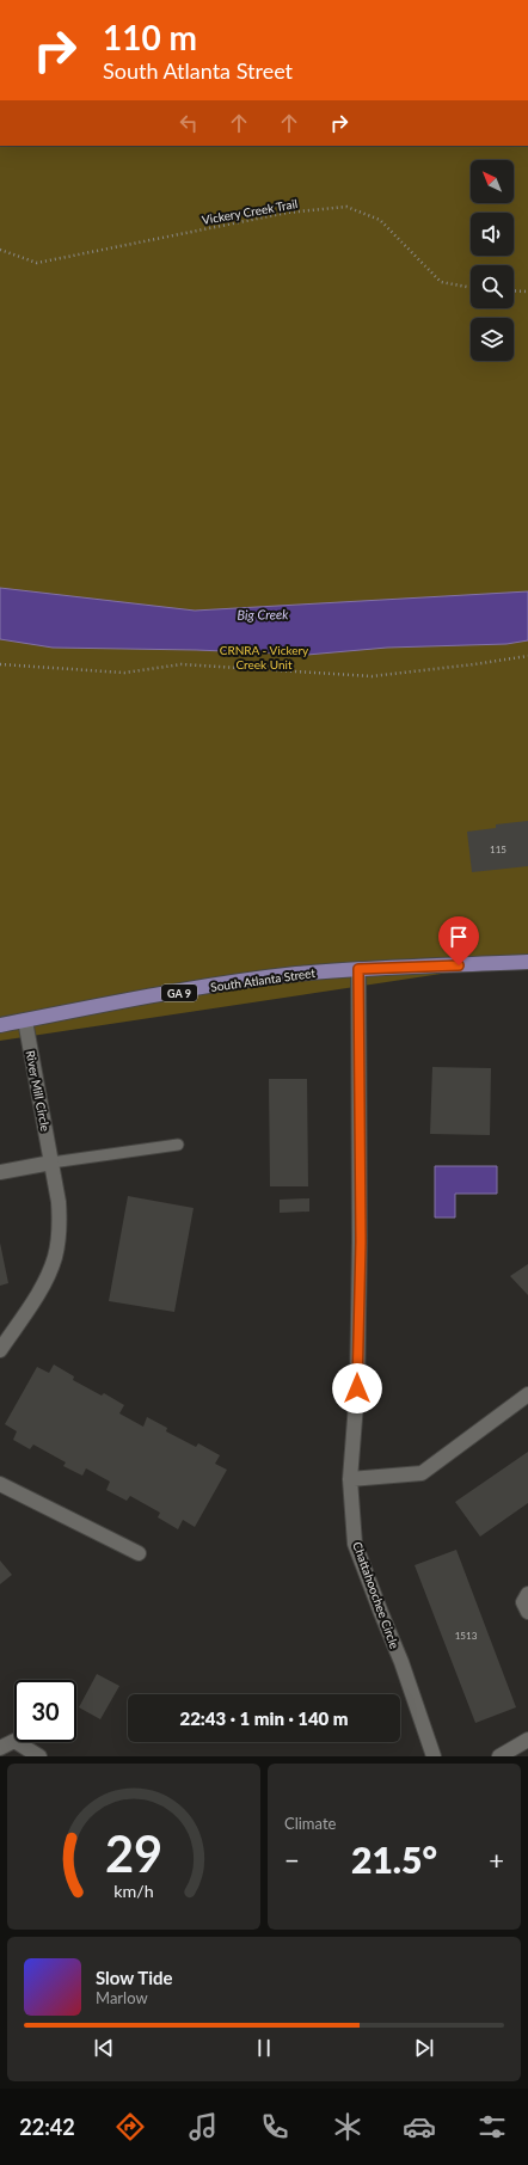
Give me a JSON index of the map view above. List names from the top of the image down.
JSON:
{
  "streets": {
    "main road": ["South Atlanta Street", "GA 9"],
    "street": ["River Mill Circle", "Chattahoochee Circle"],
    "path": ["Vickery Creek Trail"]
  },
  "crossings": [
    ["South Atlanta Street", "River Mill Circle"],
    ["South Atlanta Street", "Chattahoochee Circle"]
  ],
  "water": ["Big Creek"],
  "parks": ["CRNRA - Vickery Creek Unit"],
  "house_numbers": ["115", "1513"],
  "north": "top left",
  "page": {
    "turn": ["110 m", "South Atlanta Street"],
    "limit": "30",
    "trip": "22:43 · 1 min · 140 m",
    "tile": "Climate",
    "heat": ["−", "21.5°", "+"],
    "song": ["Slow Tide", "Marlow"],
    "tabs": "22:42",
    "gauge": ["29", "km/h"]
  }
}
